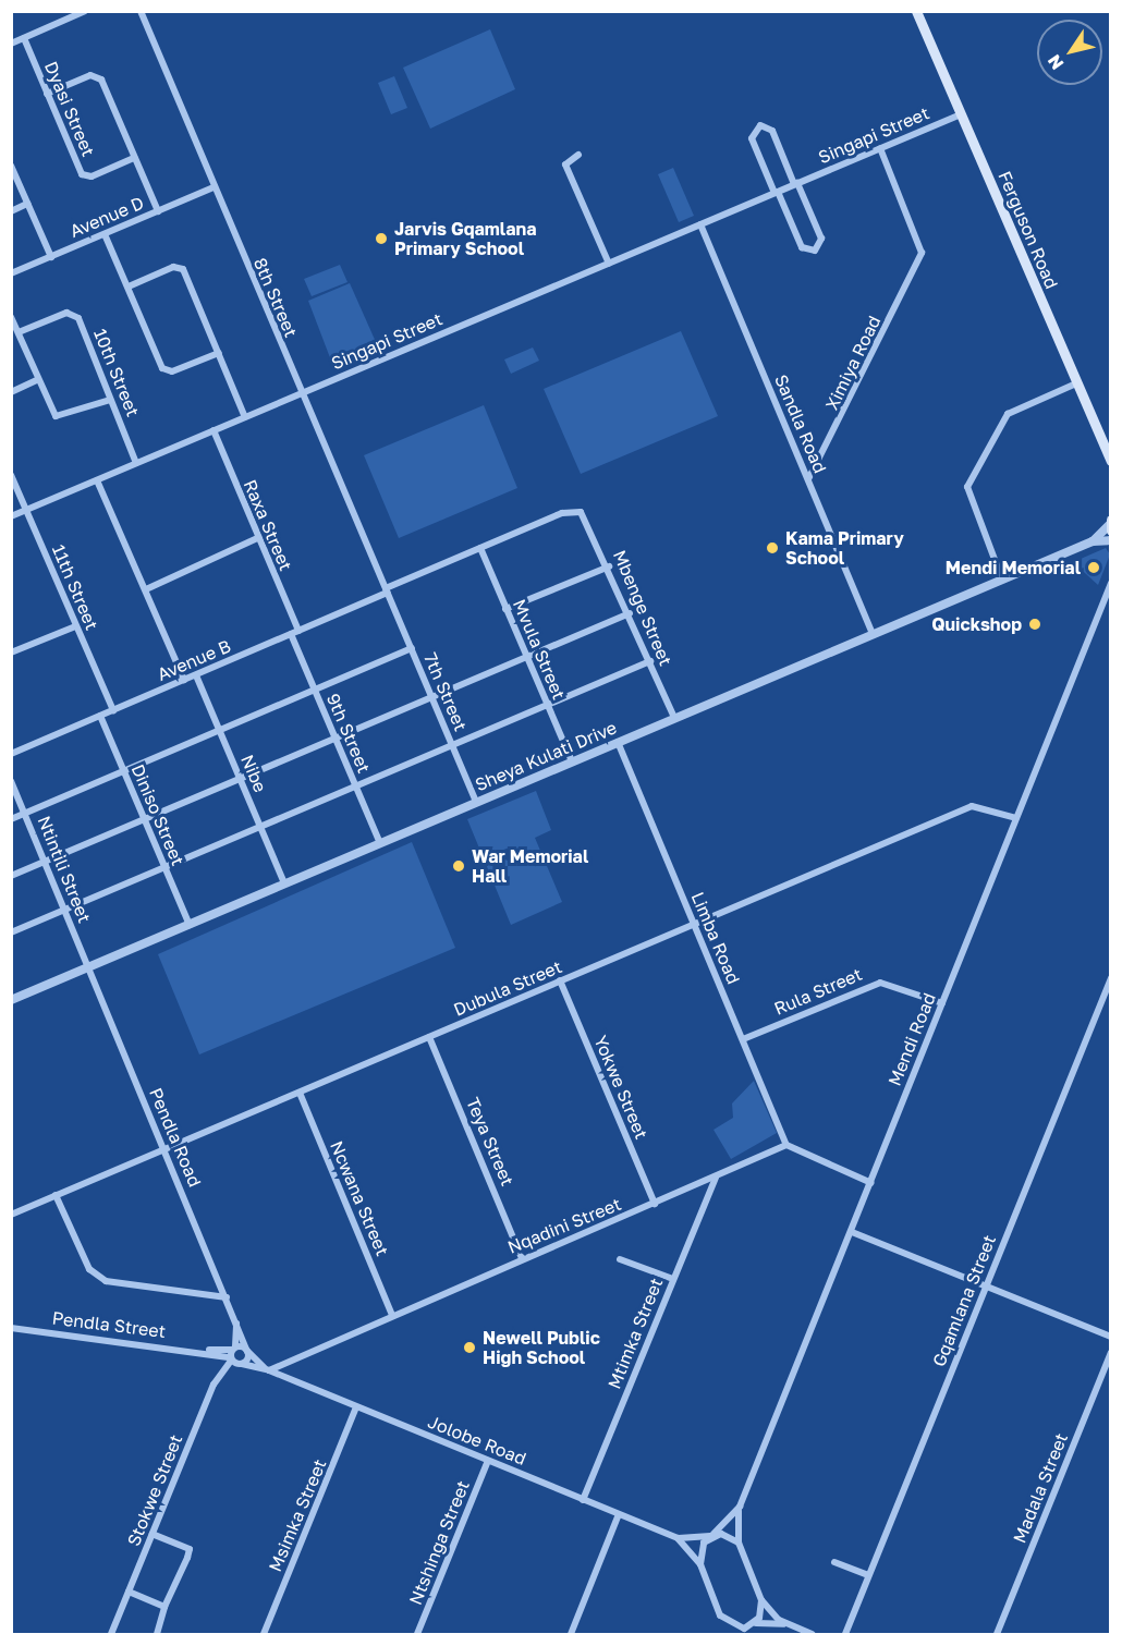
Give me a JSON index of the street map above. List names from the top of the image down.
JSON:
{
  "streets": {
    "main road": ["Ferguson Road"],
    "street": [
      "Dyasi Street",
      "Singapi Street",
      "Avenue D",
      "8th Street",
      "Ximiya Road",
      "10th Street",
      "Sandla Road",
      "Raxa Street",
      "11th Street",
      "Mbenge Street",
      "Mvula Street",
      "Avenue B",
      "7th Street",
      "9th Street",
      "Sheya Kulati Drive",
      "Nibe",
      "Diniso Street",
      "Ntintili Street",
      "Limba Road",
      "Dubula Street",
      "Rula Street",
      "Mendi Road",
      "Yokwe Street",
      "Pendla Road",
      "Teya Street",
      "Ncwana Street",
      "Nqadini Street",
      "Gqamlana Street",
      "Pendla Street",
      "Mtimka Street",
      "Jolobe Road",
      "Madala Street",
      "Stokwe Street",
      "Msimka Street",
      "Ntshinga Street"
    ]
  },
  "crossings": [
    ["Singapi Street", "Ferguson Road"],
    ["Singapi Street", "8th Street"],
    ["Singapi Street", "Ximiya Road"],
    ["Singapi Street", "10th Street"],
    ["Singapi Street", "Sandla Road"],
    ["Singapi Street", "Raxa Street"],
    ["Singapi Street", "11th Street"],
    ["Avenue D", "8th Street"],
    ["8th Street", "Avenue B"],
    ["8th Street", "7th Street"],
    ["Ximiya Road", "Sandla Road"],
    ["Sandla Road", "Sheya Kulati Drive"],
    ["Raxa Street", "Avenue B"],
    ["Raxa Street", "9th Street"],
    ["11th Street", "Avenue B"],
    ["Mbenge Street", "Avenue B"],
    ["Mbenge Street", "Sheya Kulati Drive"],
    ["Mvula Street", "Avenue B"],
    ["Mvula Street", "Sheya Kulati Drive"],
    ["Avenue B", "7th Street"],
    ["Avenue B", "9th Street"],
    ["Avenue B", "Nibe"],
    ["Avenue B", "Diniso Street"],
    ["7th Street", "Sheya Kulati Drive"],
    ["9th Street", "Sheya Kulati Drive"],
    ["Sheya Kulati Drive", "Nibe"],
    ["Sheya Kulati Drive", "Diniso Street"],
    ["Sheya Kulati Drive", "Ntintili Street"],
    ["Sheya Kulati Drive", "Limba Road"],
    ["Sheya Kulati Drive", "Pendla Road"],
    ["Ntintili Street", "Pendla Road"],
    ["Limba Road", "Dubula Street"],
    ["Limba Road", "Rula Street"],
    ["Limba Road", "Nqadini Street"],
    ["Dubula Street", "Mendi Road"],
    ["Dubula Street", "Yokwe Street"],
    ["Dubula Street", "Pendla Road"],
    ["Dubula Street", "Teya Street"],
    ["Dubula Street", "Ncwana Street"],
    ["Rula Street", "Mendi Road"],
    ["Mendi Road", "Jolobe Road"],
    ["Yokwe Street", "Nqadini Street"],
    ["Pendla Road", "Pendla Street"],
    ["Pendla Road", "Jolobe Road"],
    ["Pendla Road", "Stokwe Street"],
    ["Teya Street", "Nqadini Street"],
    ["Ncwana Street", "Nqadini Street"],
    ["Nqadini Street", "Mtimka Street"],
    ["Nqadini Street", "Jolobe Road"],
    ["Pendla Street", "Jolobe Road"],
    ["Pendla Street", "Stokwe Street"],
    ["Mtimka Street", "Jolobe Road"],
    ["Jolobe Road", "Stokwe Street"],
    ["Jolobe Road", "Msimka Street"],
    ["Jolobe Road", "Ntshinga Street"]
  ],
  "places": [
    "Jarvis Gqamlana Primary School",
    "Kama Primary School",
    "Mendi Memorial",
    "Quickshop",
    "War Memorial Hall",
    "Newell Public High School"
  ],
  "north": "bottom left"
}
